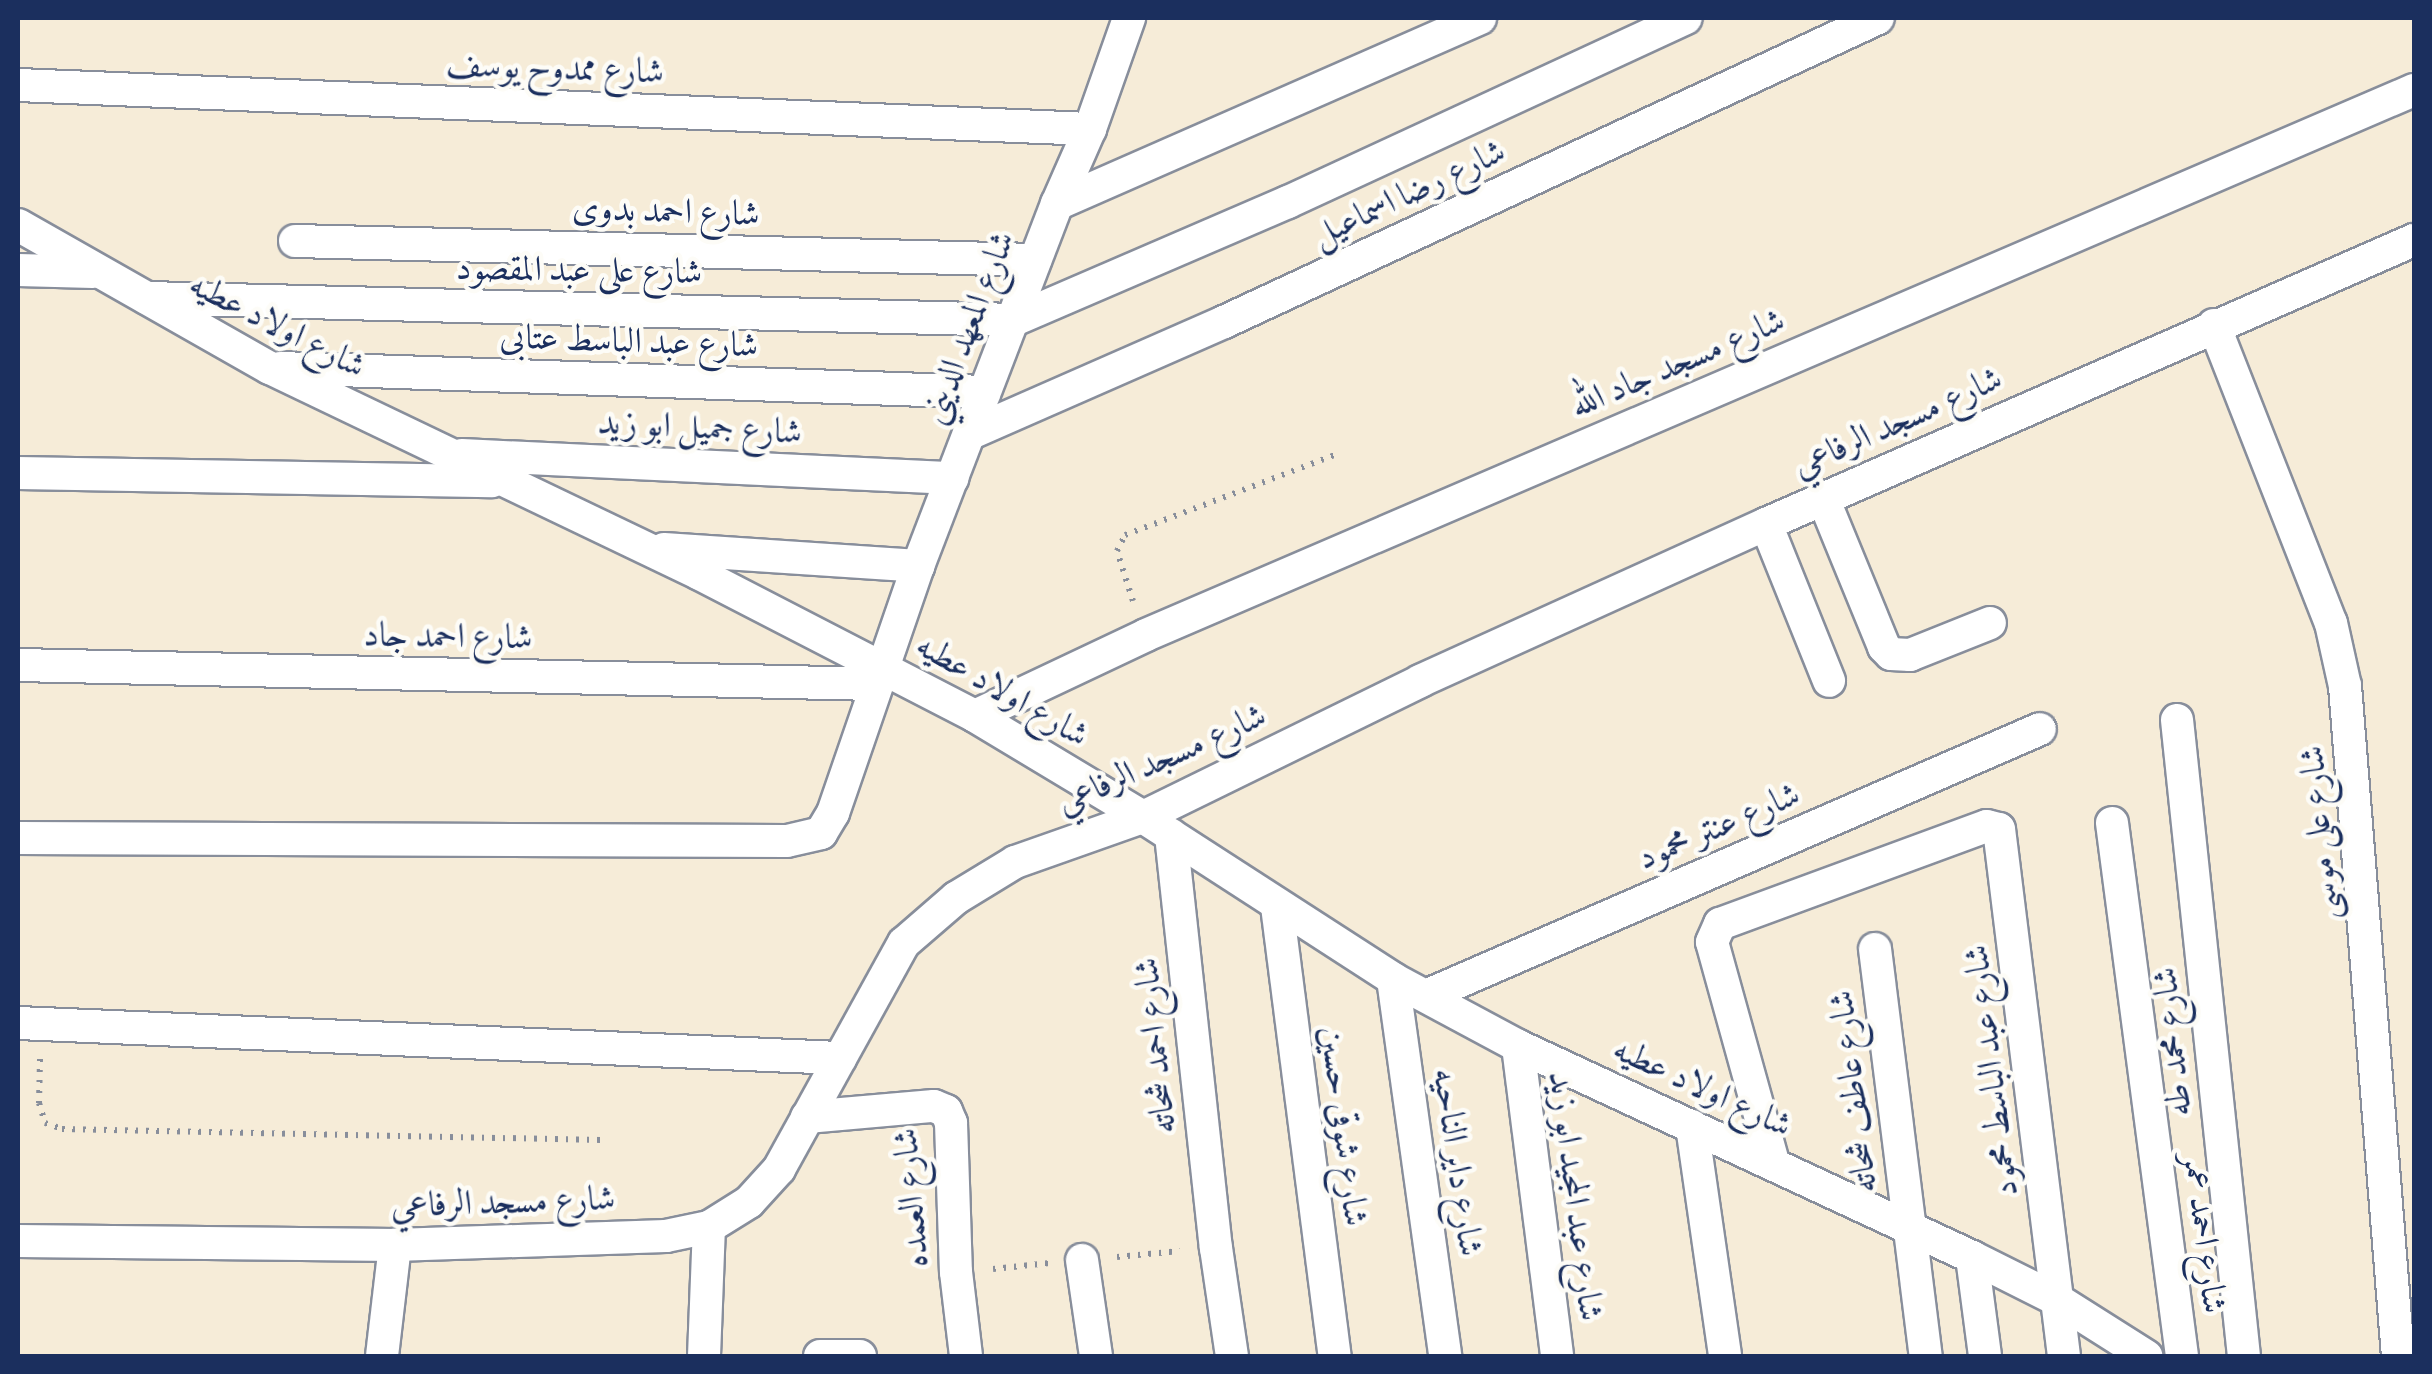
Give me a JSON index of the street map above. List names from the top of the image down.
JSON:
{
  "streets": {
    "street": [
      "شارع ممدوح يوسف",
      "شارع رضا اسماعيل",
      "شارع احمد بدوى",
      "شارع على عبد المقصود",
      "شارع اولاد عطيه",
      "شارع المعهد الديني",
      "شارع عبد الباسط عتابى",
      "شارع مسجد جاد الله",
      "شارع مسجد الرفاعي",
      "شارع جميل ابو زيد",
      "شارع احمد جاد",
      "شارع عنتر محمود",
      "شارع على موسى",
      "شارع محمد طه",
      "شارع احمد شحاته",
      "شارع عبد الباسط محمود",
      "شارع عاطف شحاته",
      "شارع شوقى حسين",
      "شارع داير الناحيه",
      "شارع عبد المجيد ابو زيد",
      "شارع العمده",
      "شارع احمد عمر"
    ]
  },
  "crossings": [
    ["شارع ممدوح يوسف", "شارع المعهد الديني"],
    ["شارع رضا اسماعيل", "شارع المعهد الديني"],
    ["شارع احمد بدوى", "شارع المعهد الديني"],
    ["شارع على عبد المقصود", "شارع اولاد عطيه"],
    ["شارع على عبد المقصود", "شارع المعهد الديني"],
    ["شارع اولاد عطيه", "شارع المعهد الديني"],
    ["شارع اولاد عطيه", "شارع عبد الباسط عتابى"],
    ["شارع اولاد عطيه", "شارع مسجد جاد الله"],
    ["شارع اولاد عطيه", "شارع مسجد الرفاعي"],
    ["شارع اولاد عطيه", "شارع جميل ابو زيد"],
    ["شارع اولاد عطيه", "شارع احمد جاد"],
    ["شارع اولاد عطيه", "شارع عنتر محمود"],
    ["شارع اولاد عطيه", "شارع احمد شحاته"],
    ["شارع اولاد عطيه", "شارع عبد الباسط محمود"],
    ["شارع اولاد عطيه", "شارع عاطف شحاته"],
    ["شارع اولاد عطيه", "شارع شوقى حسين"],
    ["شارع اولاد عطيه", "شارع داير الناحيه"],
    ["شارع اولاد عطيه", "شارع عبد المجيد ابو زيد"],
    ["شارع المعهد الديني", "شارع عبد الباسط عتابى"],
    ["شارع المعهد الديني", "شارع جميل ابو زيد"],
    ["شارع المعهد الديني", "شارع احمد جاد"],
    ["شارع مسجد الرفاعي", "شارع على موسى"],
    ["شارع مسجد الرفاعي", "شارع احمد شحاته"],
    ["شارع مسجد الرفاعي", "شارع العمده"]
  ]
}
